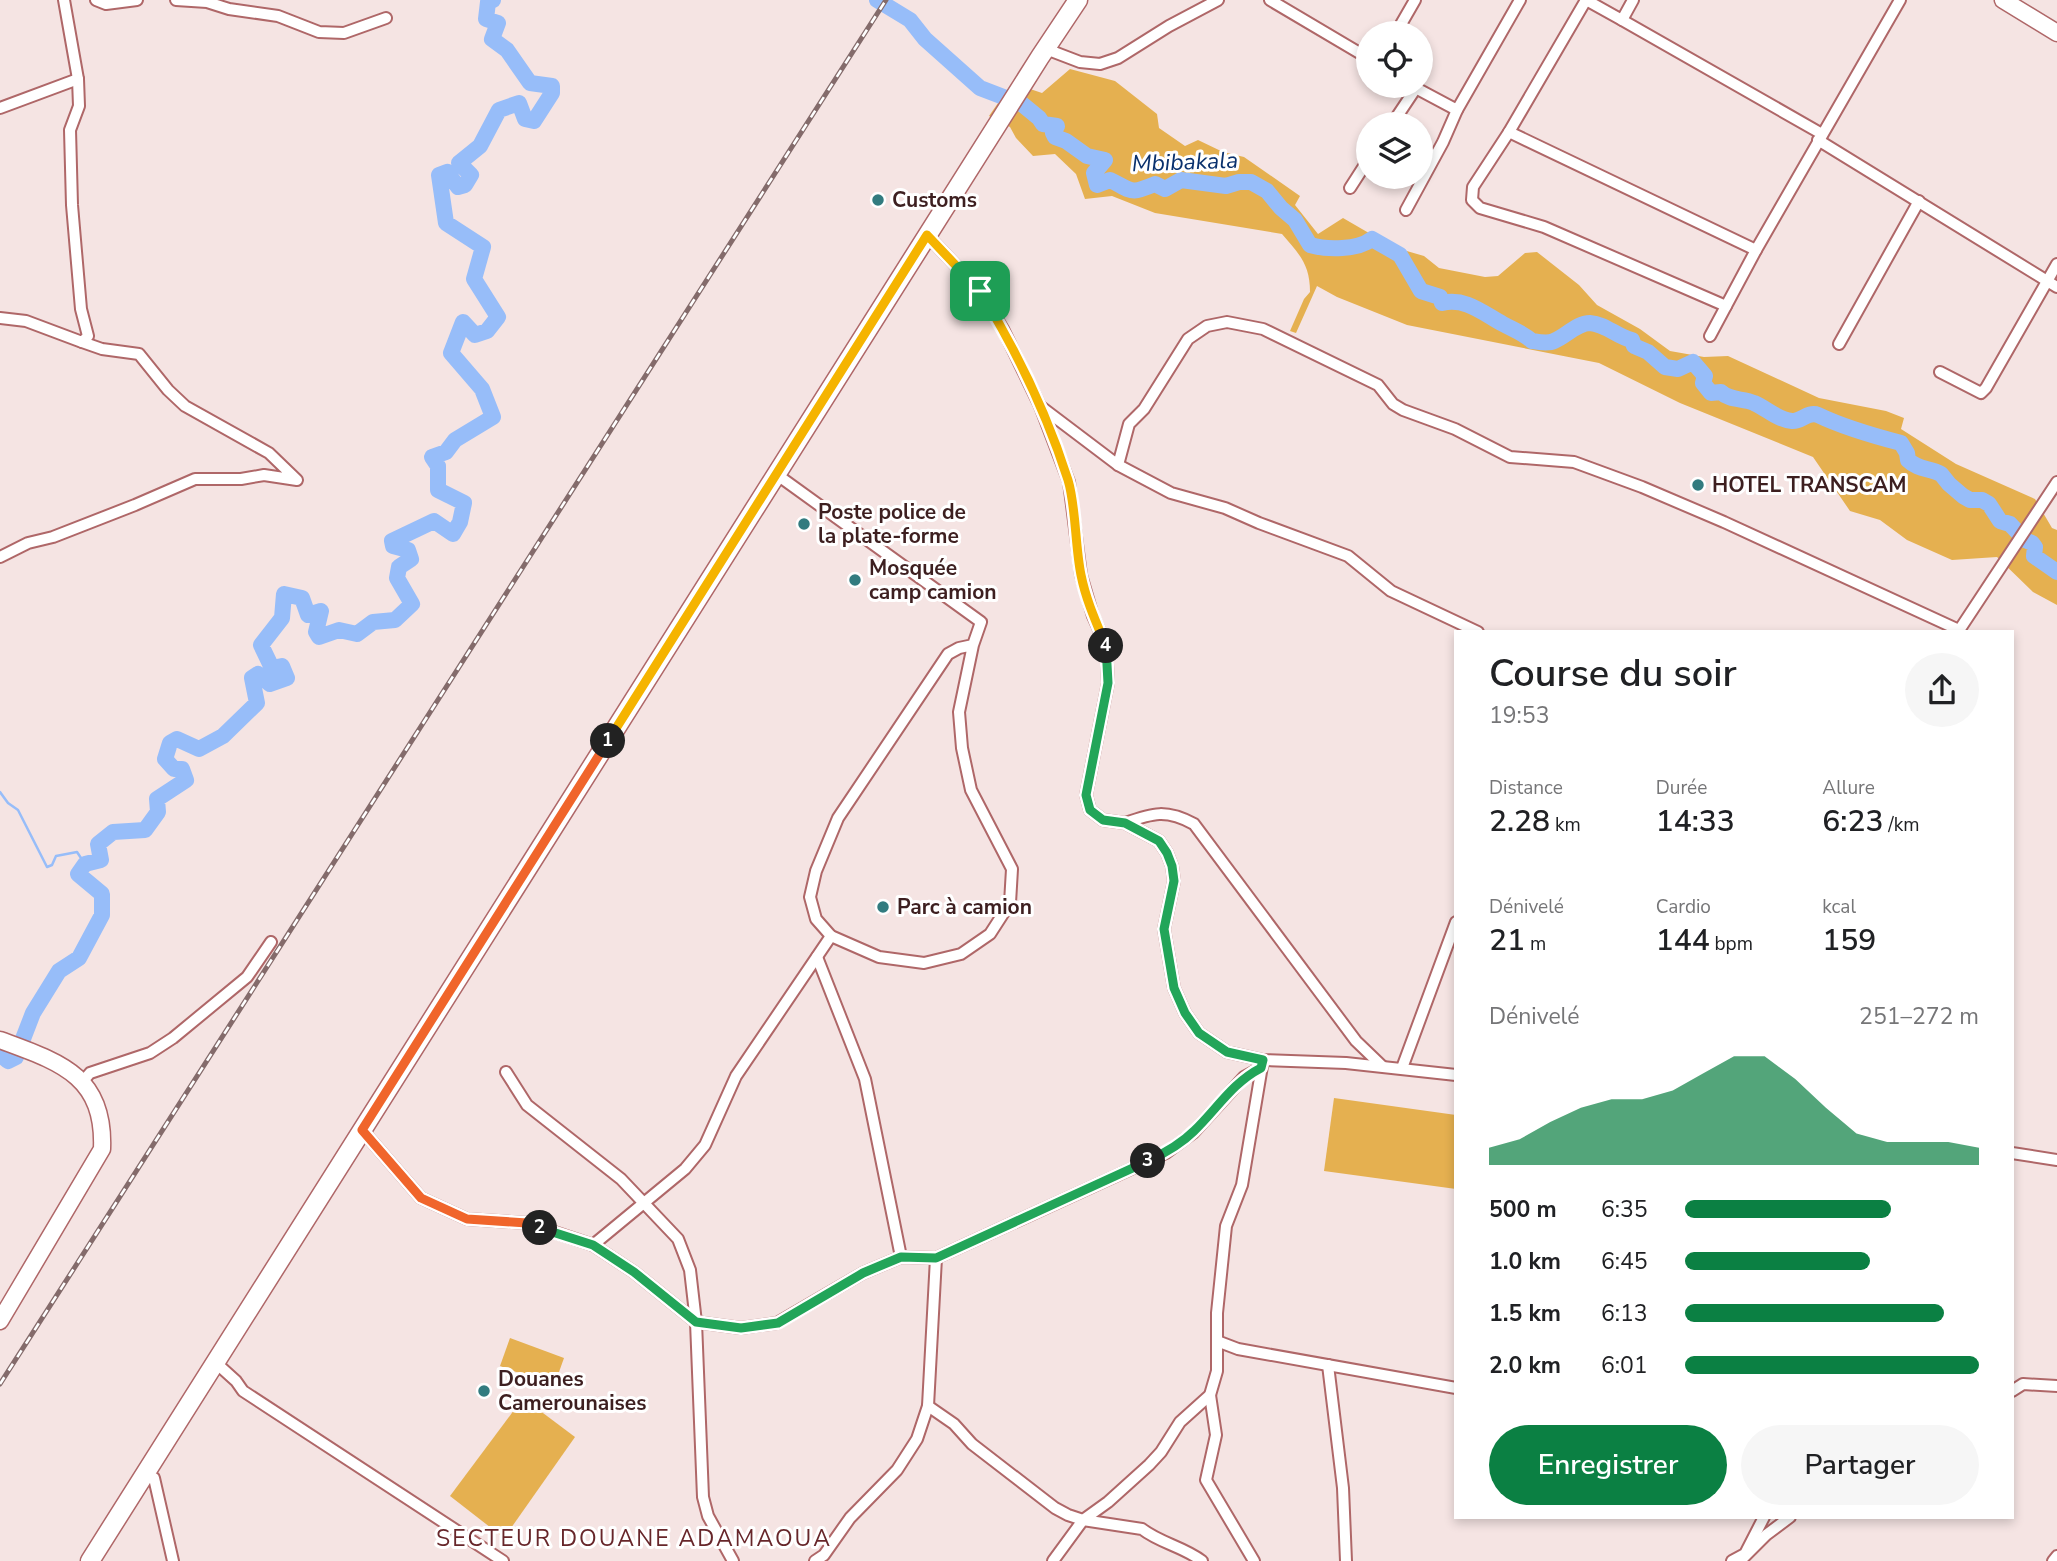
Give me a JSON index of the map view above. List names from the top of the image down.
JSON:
{
  "districts": ["SECTEUR DOUANE ADAMAOUA"],
  "water": ["Mbibakala"],
  "places": [
    "Customs",
    "HOTEL TRANSCAM",
    "Poste police de la plate-forme",
    "Mosquée camp camion",
    "Parc à camion",
    "Douanes Camerounaises"
  ],
  "page": {
    "pins": [
      "4",
      "1",
      "3",
      "2"
    ],
    "heading": ["Course du soir", "19:53"],
    "stats": [
      ["Distance", "2.28 km"],
      ["Durée", "14:33"],
      ["Allure", "6:23 /km"],
      ["Dénivelé", "21 m"],
      ["Cardio", "144 bpm"],
      ["kcal", "159"]
    ],
    "chart": ["Dénivelé", "251–272 m"],
    "list": [
      {
        "name": "500 m",
        "note": "6:35"
      },
      {
        "name": "1.0 km",
        "note": "6:45"
      },
      {
        "name": "1.5 km",
        "note": "6:13"
      },
      {
        "name": "2.0 km",
        "note": "6:01"
      }
    ],
    "buttons": ["Enregistrer", "Partager"]
  }
}
